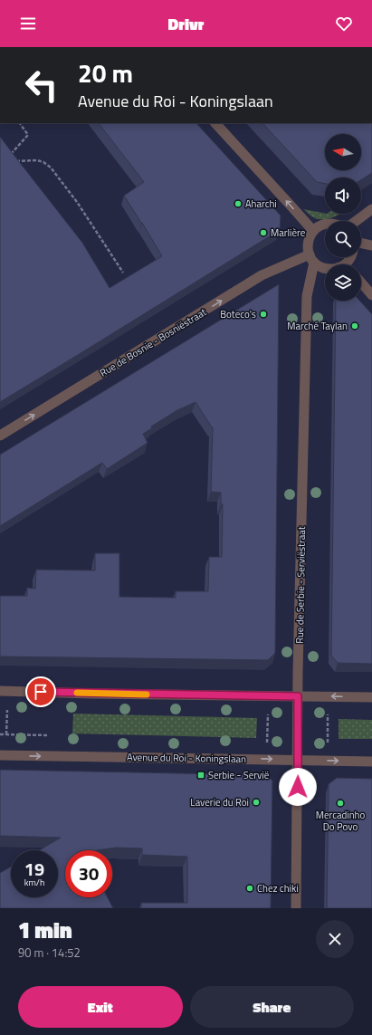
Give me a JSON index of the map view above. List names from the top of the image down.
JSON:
{
  "streets": {
    "street": ["Rue de Bosnie - Bosniëstraat", "Rue de Serbie - Serviëstraat", "Avenue du Roi - Koningslaan"]
  },
  "crossings": [
    ["Rue de Bosnie - Bosniëstraat", "Rue de Serbie - Serviëstraat"],
    ["Rue de Serbie - Serviëstraat", "Avenue du Roi - Koningslaan"]
  ],
  "one_way": ["Rue de Bosnie - Bosniëstraat"],
  "places": {
    "other": [
      "Aharchi",
      "Marlière",
      "Boteco's",
      "Marché Taylan",
      "Laverie du Roi",
      "Mercadinho Do Povo",
      "Chez chiki"
    ],
    "transit": ["Serbie - Servië"]
  },
  "north": "left",
  "page": {
    "header": "Drivr",
    "turn": ["20 m", "Avenue du Roi - Koningslaan"],
    "speed": "19 km/h",
    "limit": "30",
    "heading": ["1 min", "90 m · 14:52"],
    "buttons": ["Exit", "Share"]
  }
}
